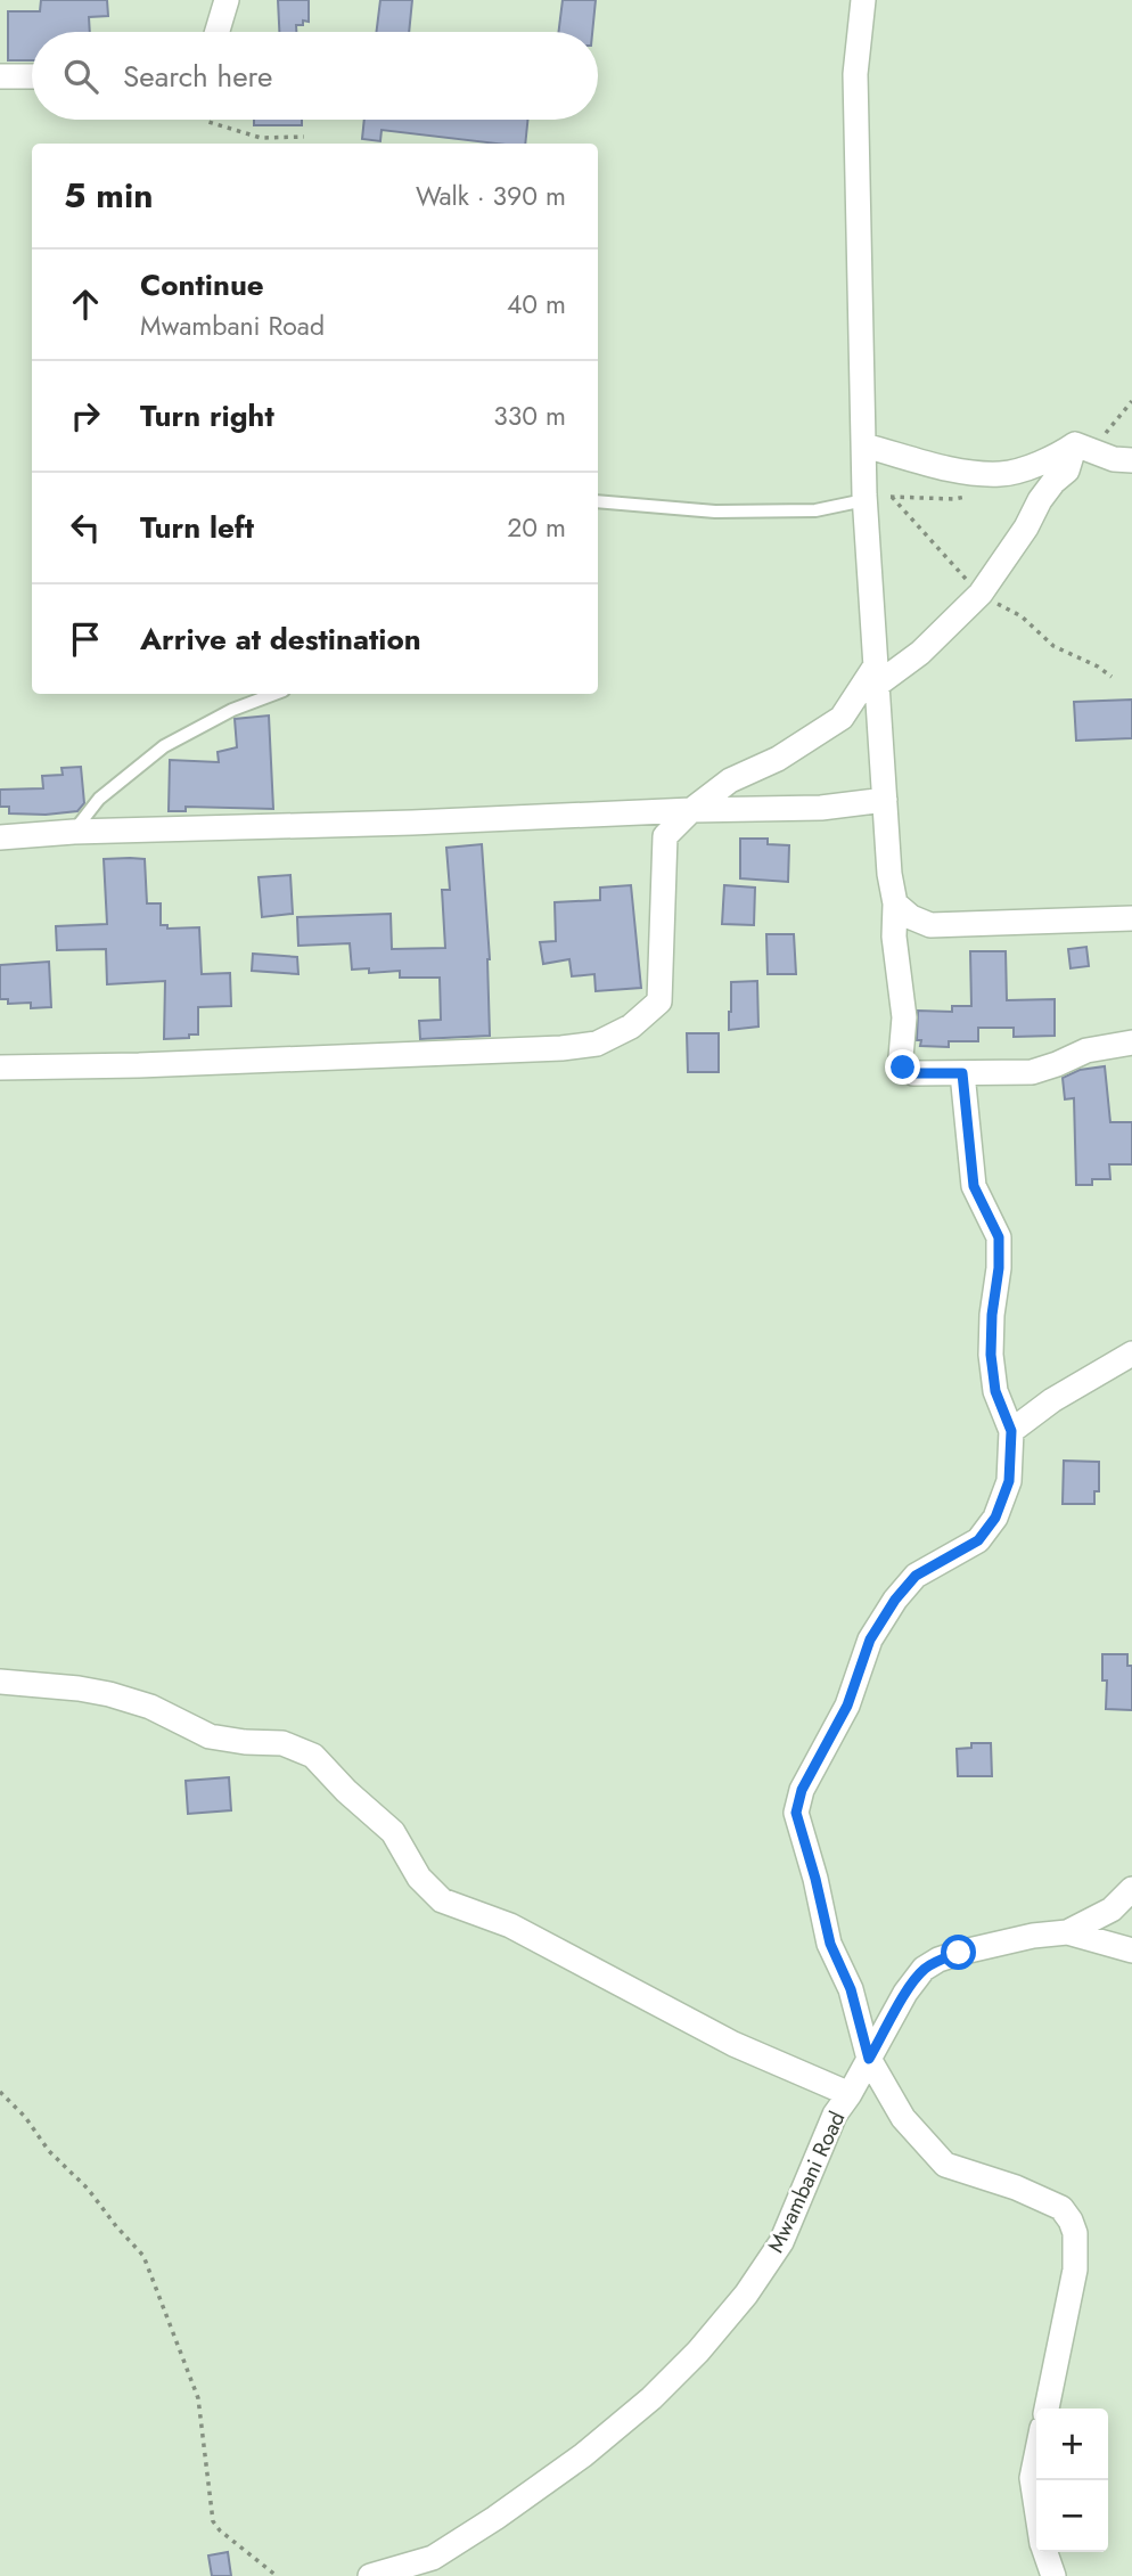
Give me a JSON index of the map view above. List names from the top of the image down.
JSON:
{
  "streets": {
    "street": ["Mwambani Road"]
  },
  "page": {
    "search": "Search here",
    "heading": ["5 min", "Walk · 390 m"],
    "list": [
      ["Continue", "Mwambani Road", "40 m"],
      ["Turn right", "330 m"],
      ["Turn left", "20 m"],
      "Arrive at destination"
    ],
    "map_buttons": ["+", "−"]
  }
}
